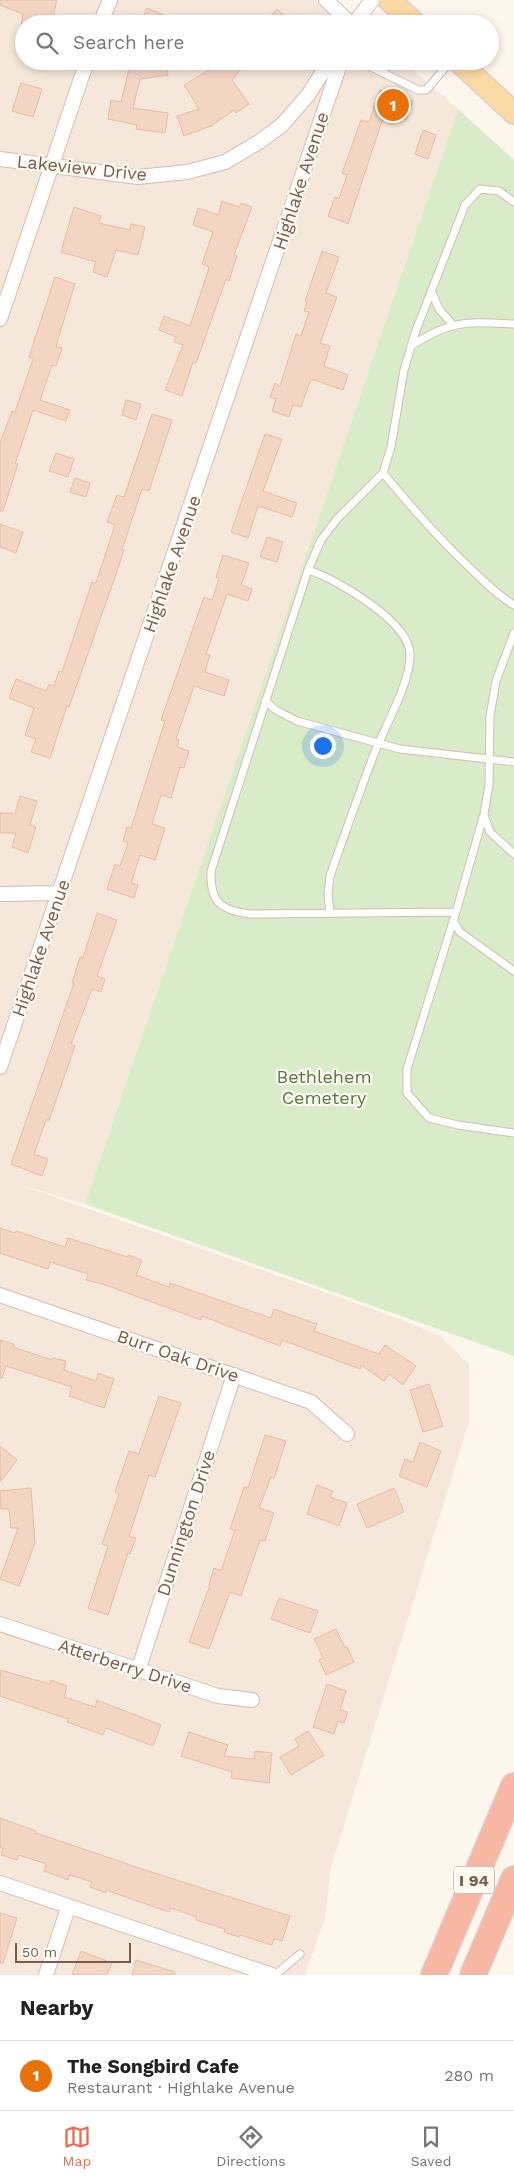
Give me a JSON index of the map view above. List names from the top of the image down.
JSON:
{
  "streets": {
    "highway": ["I 94"],
    "street": [
      "Lakeview Drive",
      "Highlake Avenue",
      "Burr Oak Drive",
      "Dunnington Drive",
      "Atterberry Drive"
    ]
  },
  "crossings": [
    ["Burr Oak Drive", "Dunnington Drive"],
    ["Dunnington Drive", "Atterberry Drive"]
  ],
  "parks": ["Bethlehem Cemetery"],
  "scale_bar": "50 m",
  "page": {
    "search": "Search here",
    "pins": "1",
    "scale": "50 m",
    "heading": "Nearby",
    "list": [
      {
        "mark": "1",
        "name": "The Songbird Cafe",
        "note": "Restaurant · Highlake Avenue",
        "value": "280 m"
      }
    ],
    "nav": ["Map", "Directions", "Saved"]
  }
}
